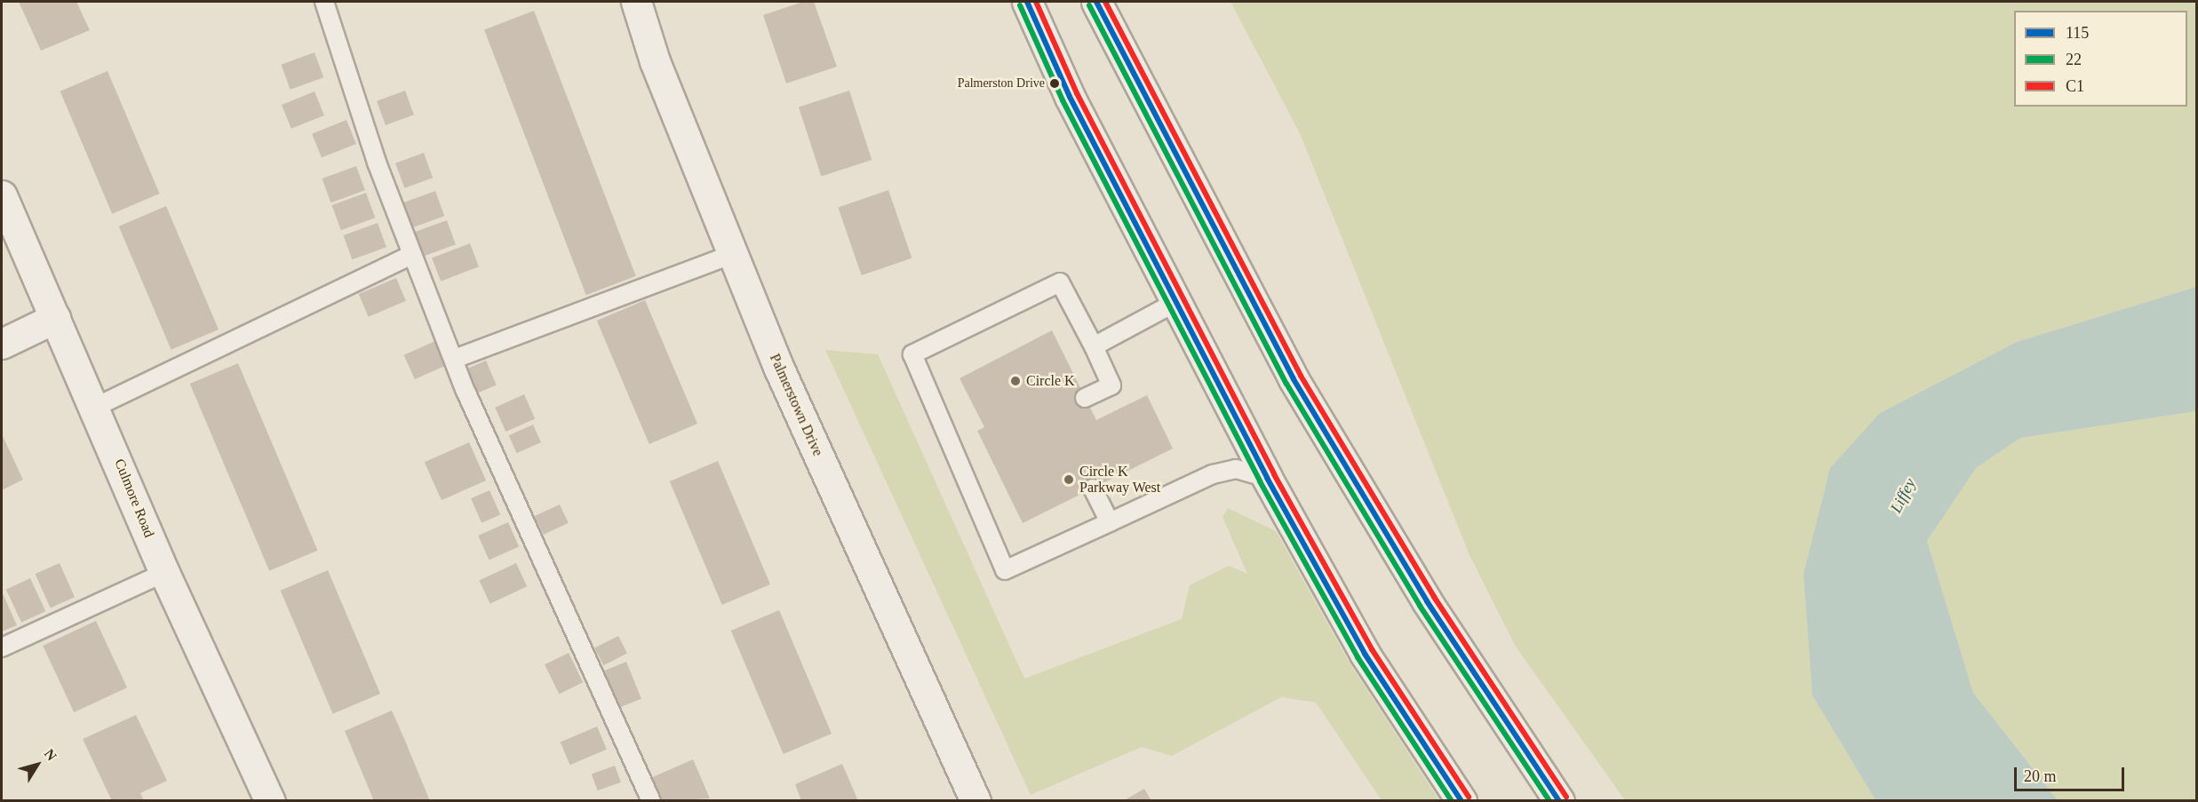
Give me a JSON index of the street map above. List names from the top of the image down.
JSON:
{
  "streets": {
    "main road": ["Palmerstown Drive", "Culmore Road"]
  },
  "water": ["Liffey"],
  "places": ["Palmerston Drive", "Circle K", "Circle K Parkway West"],
  "lines": ["transit line 115", "transit line C1", "transit line 22"],
  "legend": ["115", "22", "C1"],
  "scale_bar": "20 m",
  "north": "top right"
}
